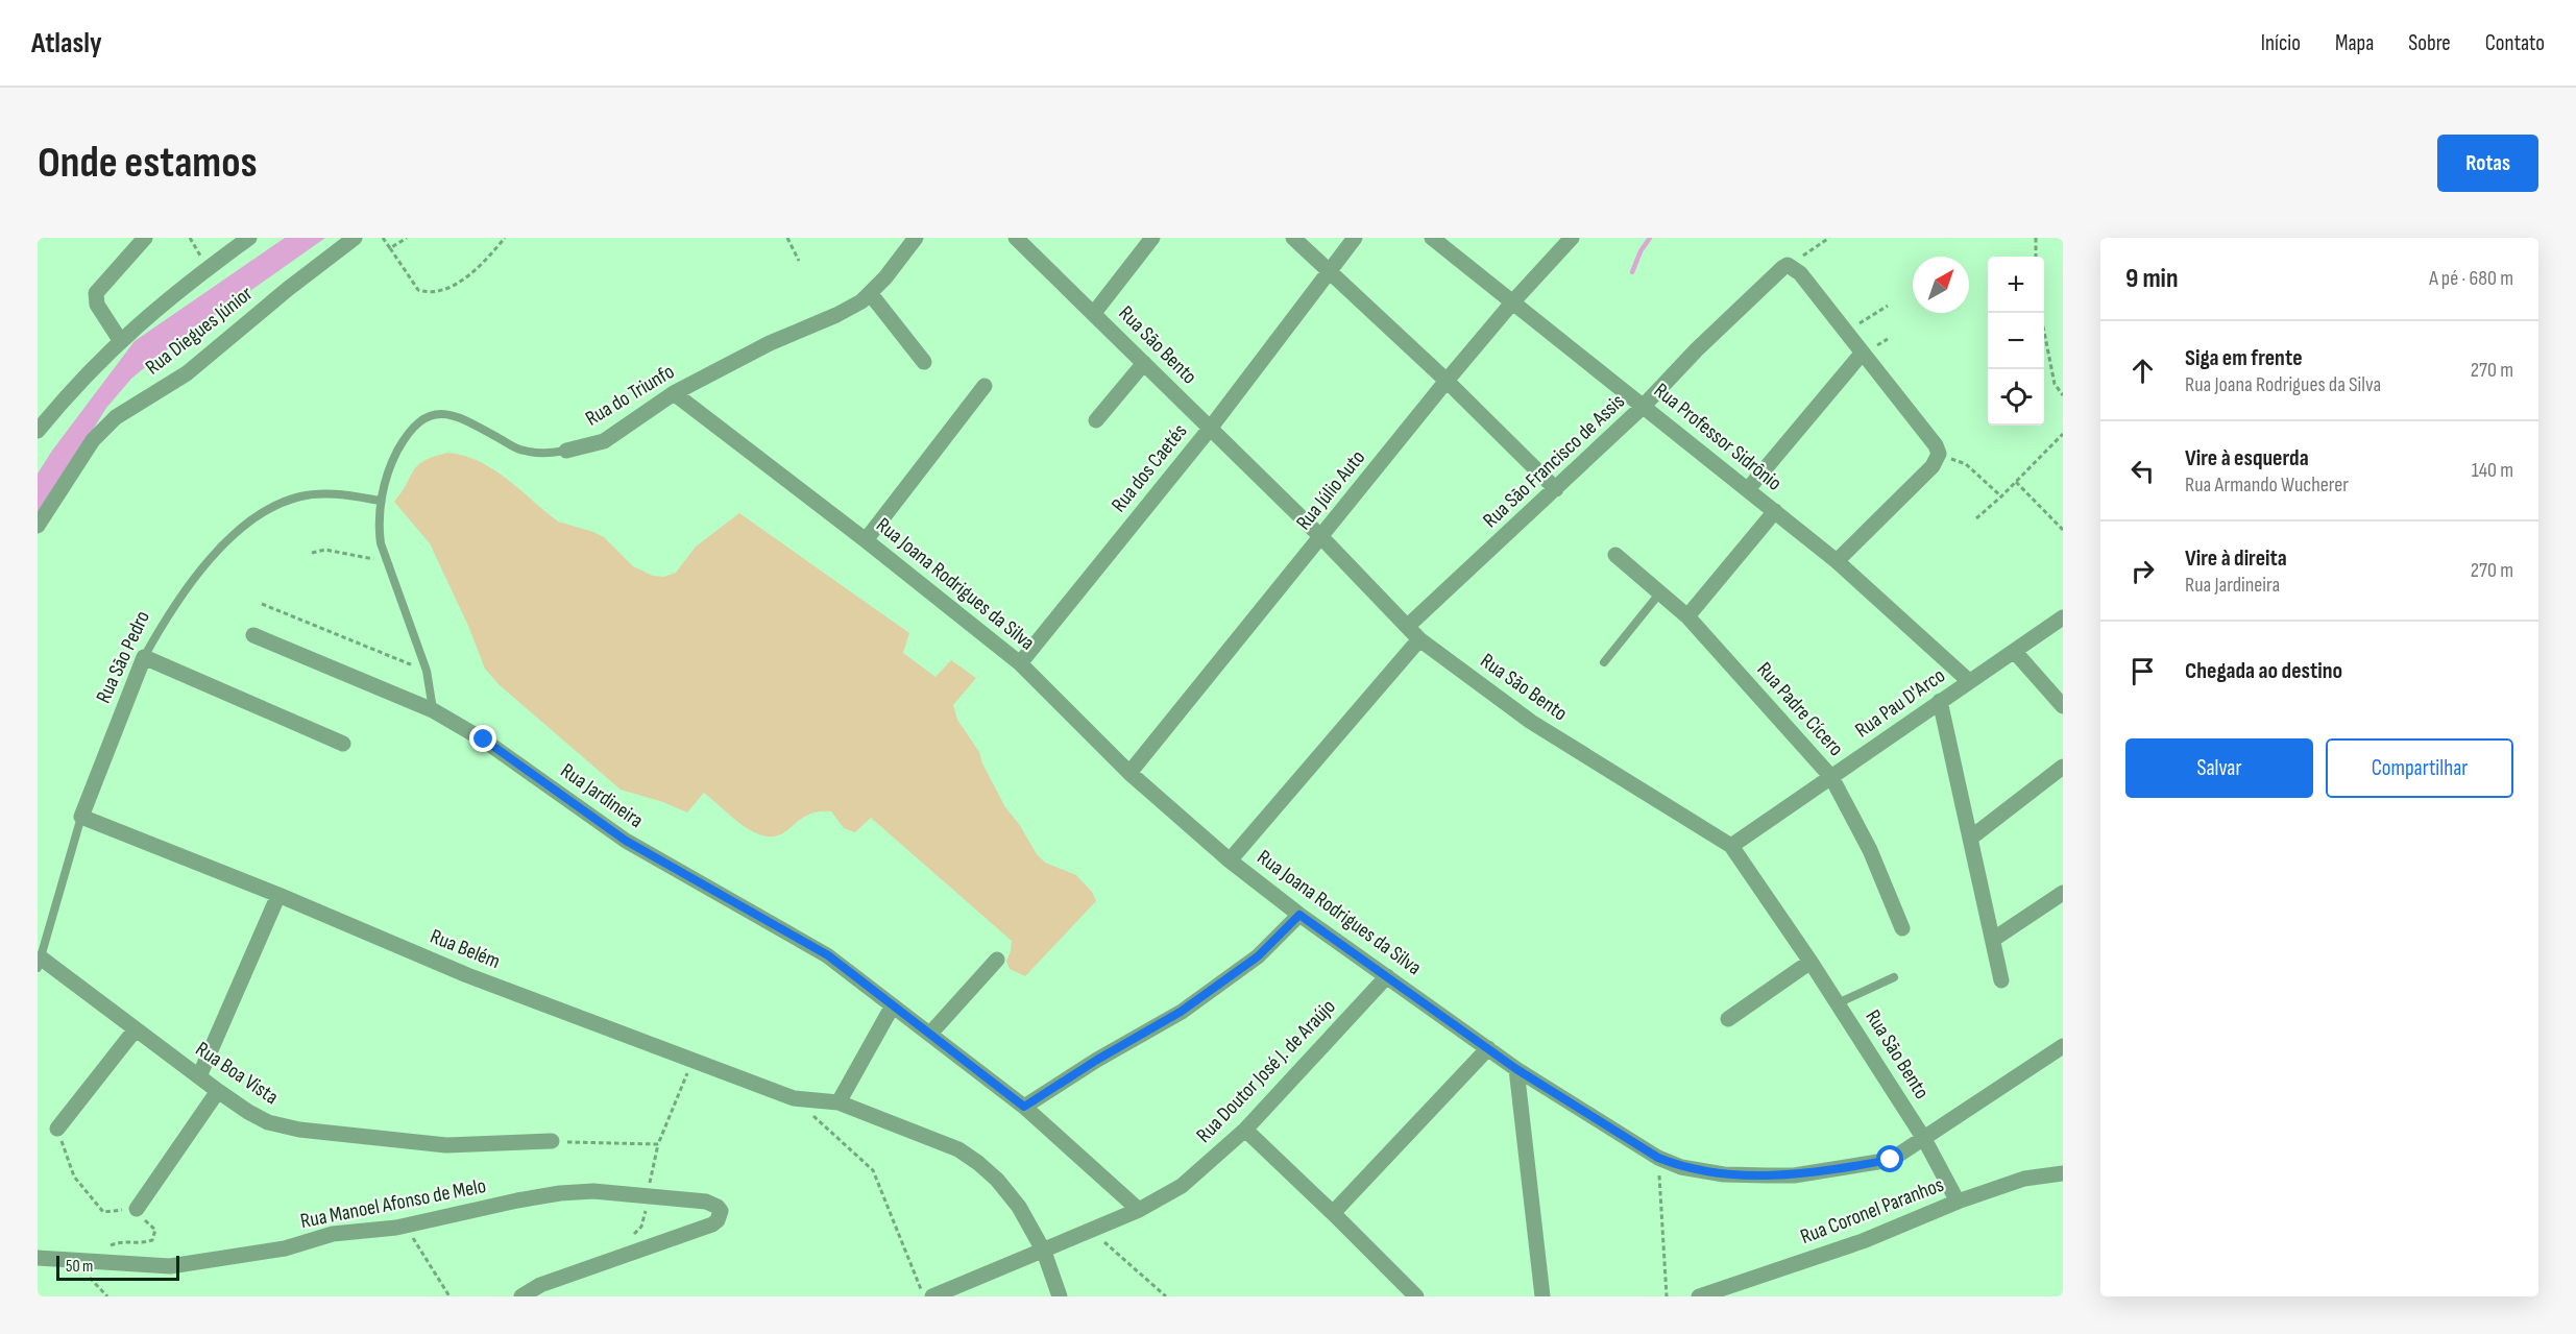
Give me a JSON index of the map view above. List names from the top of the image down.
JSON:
{
  "streets": {
    "street": [
      "Rua Diegues Júnior",
      "Rua São Bento",
      "Rua do Triunfo",
      "Rua Professor Sidrônio",
      "Rua São Francisco de Assis",
      "Rua dos Caetés",
      "Rua Júlio Auto",
      "Rua Joana Rodrigues da Silva",
      "Rua São Pedro",
      "Rua Pau D'Arco",
      "Rua Padre Cícero",
      "Rua Jardineira",
      "Rua Belém",
      "Rua Doutor José J. de Araújo",
      "Rua Boa Vista",
      "Rua Manoel Afonso de Melo",
      "Rua Coronel Paranhos"
    ]
  },
  "crossings": [
    ["Rua São Bento", "Rua São Francisco de Assis"],
    ["Rua São Bento", "Rua dos Caetés"],
    ["Rua São Bento", "Rua Júlio Auto"],
    ["Rua São Bento", "Rua Joana Rodrigues da Silva"],
    ["Rua São Bento", "Rua Pau D'Arco"],
    ["Rua São Bento", "Rua Coronel Paranhos"],
    ["Rua do Triunfo", "Rua Joana Rodrigues da Silva"],
    ["Rua do Triunfo", "Rua São Pedro"],
    ["Rua Professor Sidrônio", "Rua São Francisco de Assis"],
    ["Rua Professor Sidrônio", "Rua Júlio Auto"],
    ["Rua Professor Sidrônio", "Rua Pau D'Arco"],
    ["Rua dos Caetés", "Rua Joana Rodrigues da Silva"],
    ["Rua Júlio Auto", "Rua Joana Rodrigues da Silva"],
    ["Rua Joana Rodrigues da Silva", "Rua Doutor José J. de Araújo"],
    ["Rua São Pedro", "Rua Belém"],
    ["Rua São Pedro", "Rua Boa Vista"],
    ["Rua Pau D'Arco", "Rua Padre Cícero"],
    ["Rua Jardineira", "Rua Doutor José J. de Araújo"],
    ["Rua Belém", "Rua Doutor José J. de Araújo"]
  ],
  "scale_bar": "50 m",
  "north": "top right",
  "page": {
    "header": "Atlasly",
    "nav": [
      "Início",
      "Mapa",
      "Sobre",
      "Contato"
    ],
    "buttons": [
      "Rotas",
      ["Salvar", "Compartilhar"]
    ],
    "title": "Onde estamos",
    "heading": ["9 min", "A pé · 680 m"],
    "map_buttons": ["+", "−"],
    "list": [
      ["Siga em frente", "Rua Joana Rodrigues da Silva", "270 m"],
      ["Vire à esquerda", "Rua Armando Wucherer", "140 m"],
      ["Vire à direita", "Rua Jardineira", "270 m"],
      "Chegada ao destino"
    ],
    "scale": "50 m"
  }
}
